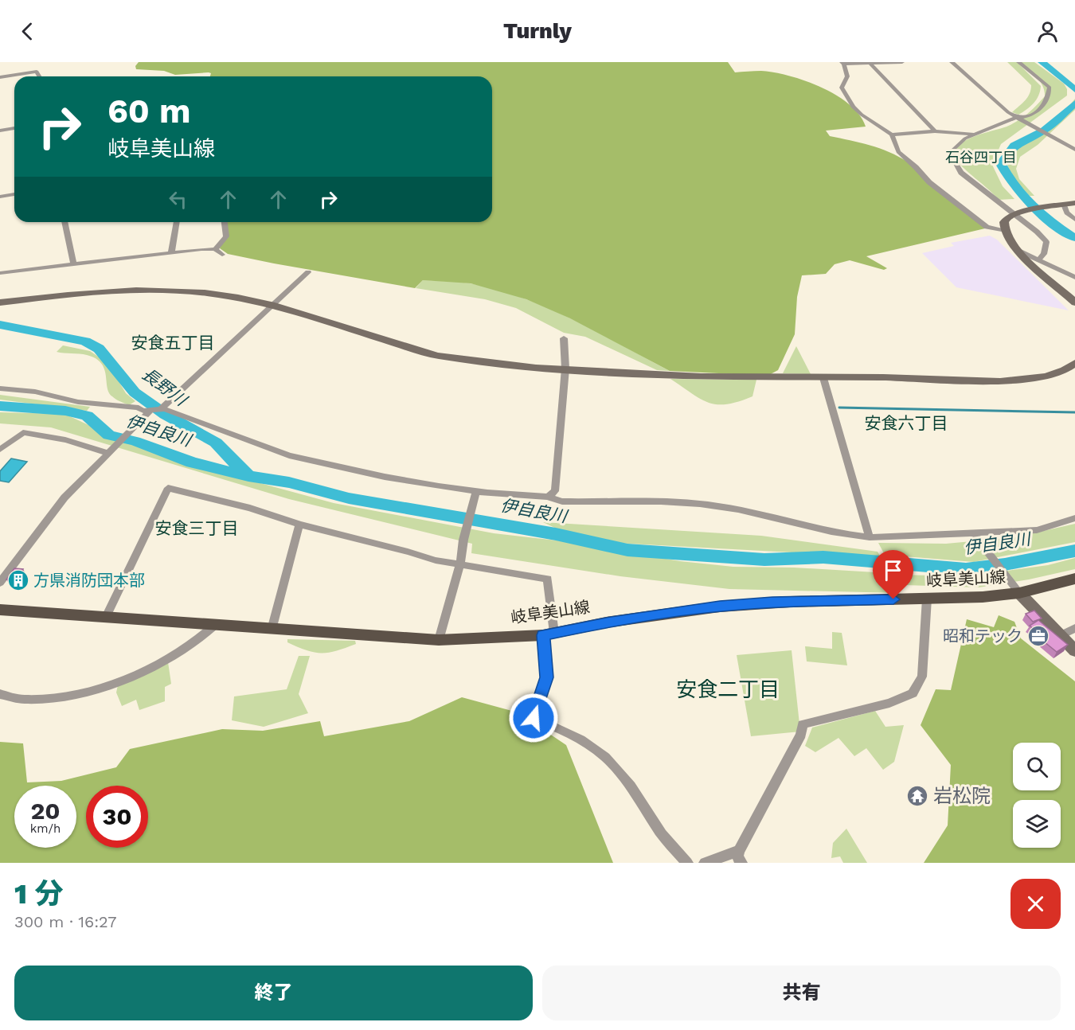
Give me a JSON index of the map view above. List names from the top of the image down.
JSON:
{
  "streets": {
    "main road": ["岐阜美山線"]
  },
  "districts": [
    "石谷四丁目",
    "安食五丁目",
    "安食六丁目",
    "安食三丁目",
    "安食二丁目"
  ],
  "water": ["長野川", "伊自良川"],
  "places": {
    "building": ["方県消防団本部"],
    "office": ["昭和テック"],
    "temple": ["岩松院"]
  },
  "page": {
    "header": "Turnly",
    "turn": ["60 m", "岐阜美山線"],
    "speed": "20 km/h",
    "limit": "30",
    "heading": ["1 分", "300 m · 16:27"],
    "buttons": ["終了", "共有"]
  }
}
